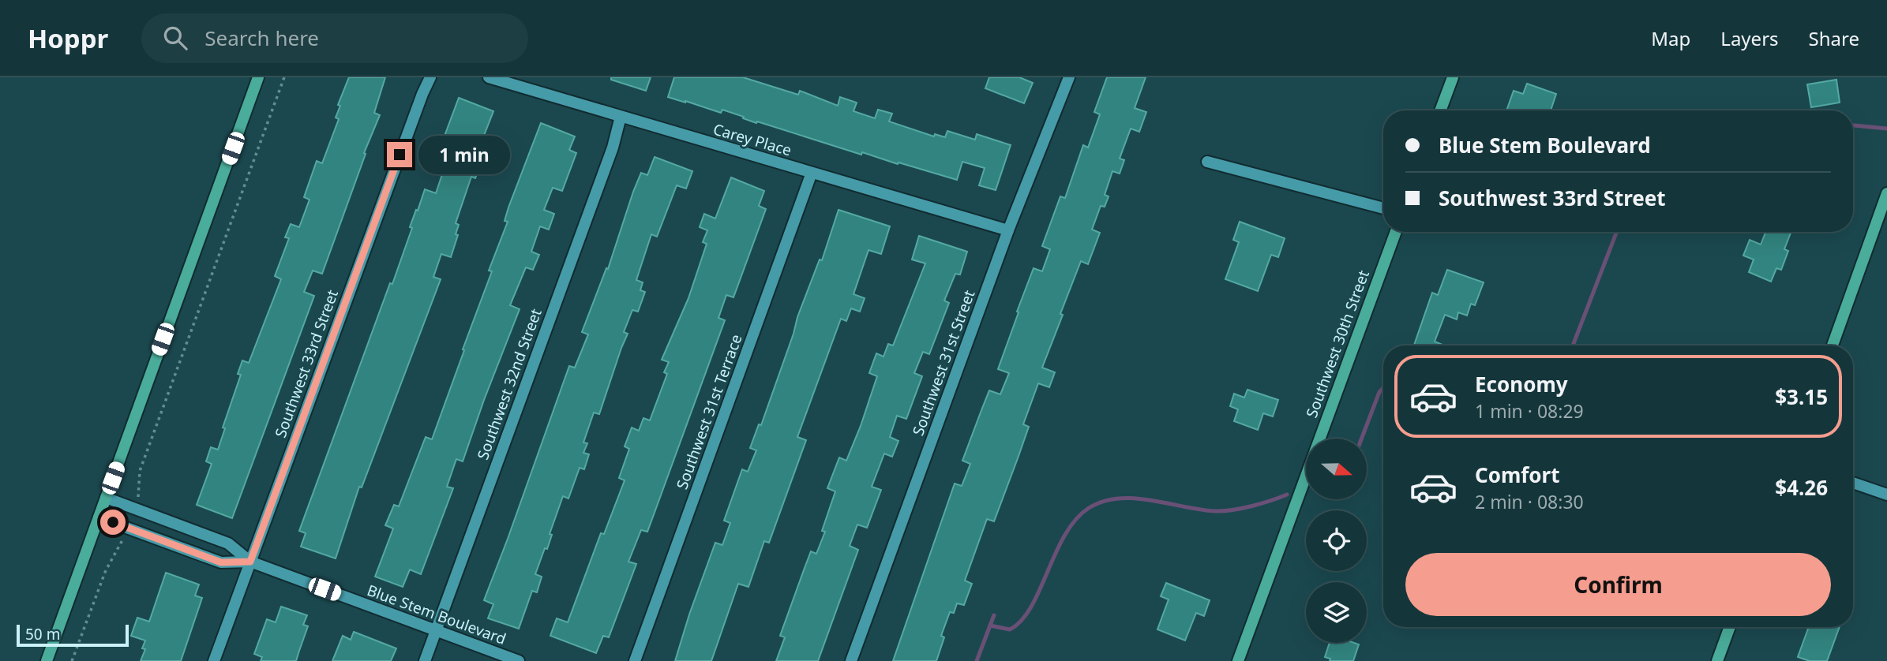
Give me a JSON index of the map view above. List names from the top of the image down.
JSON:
{
  "streets": {
    "street": [
      "Carey Place",
      "Southwest 30th Street",
      "Southwest 31st Street",
      "Southwest 33rd Street",
      "Southwest 32nd Street",
      "Southwest 31st Terrace",
      "Blue Stem Boulevard"
    ]
  },
  "crossings": [
    ["Carey Place", "Southwest 31st Street"],
    ["Carey Place", "Southwest 32nd Street"],
    ["Carey Place", "Southwest 31st Terrace"],
    ["Southwest 33rd Street", "Blue Stem Boulevard"],
    ["Southwest 32nd Street", "Blue Stem Boulevard"]
  ],
  "scale_bar": "50 m",
  "north": "right",
  "page": {
    "header": "Hoppr",
    "search": "Search here",
    "nav": ["Map", "Layers", "Share"],
    "banner": ["Blue Stem Boulevard", "Southwest 33rd Street"],
    "bubble": "1 min",
    "list": [
      {
        "name": "Economy",
        "note": "1 min · 08:29",
        "value": "$3.15"
      },
      {
        "name": "Comfort",
        "note": "2 min · 08:30",
        "value": "$4.26"
      }
    ],
    "buttons": "Confirm",
    "scale": "50 m"
  }
}
